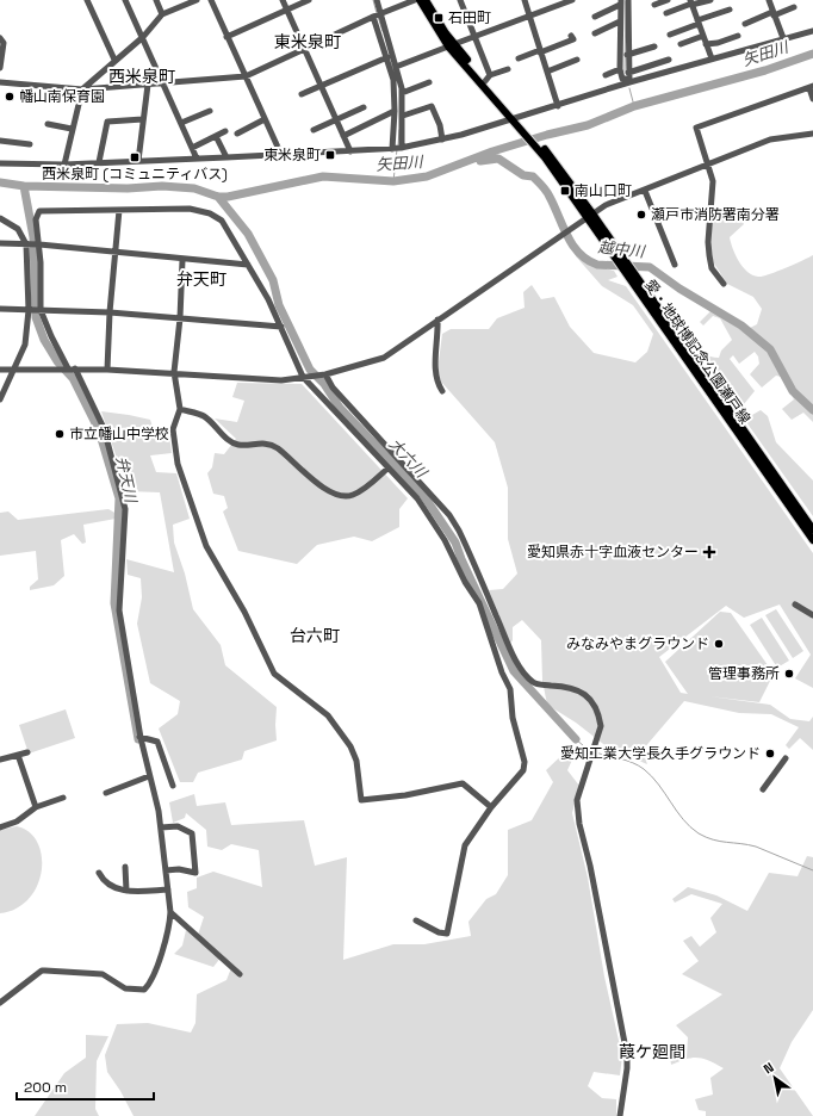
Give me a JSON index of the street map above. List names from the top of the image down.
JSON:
{
  "streets": {
    "main road": ["愛・地球博記念公園瀬戸線"]
  },
  "districts": [
    "東米泉町",
    "西米泉町",
    "弁天町",
    "台六町",
    "葭ケ廻間"
  ],
  "water": [
    "矢田川",
    "越中川",
    "大六川",
    "弁天川"
  ],
  "places": {
    "transit": [
      "石田町",
      "東米泉町",
      "西米泉町 (コミュニティバス)",
      "南山口町"
    ],
    "other": [
      "幡山南保育園",
      "瀬戸市消防署南分署",
      "市立幡山中学校",
      "みなみやまグラウンド",
      "管理事務所",
      "愛知工業大学長久手グラウンド"
    ],
    "health": ["愛知県赤十字血液センター"]
  },
  "scale_bar": "200 m",
  "north": "top left"
}
